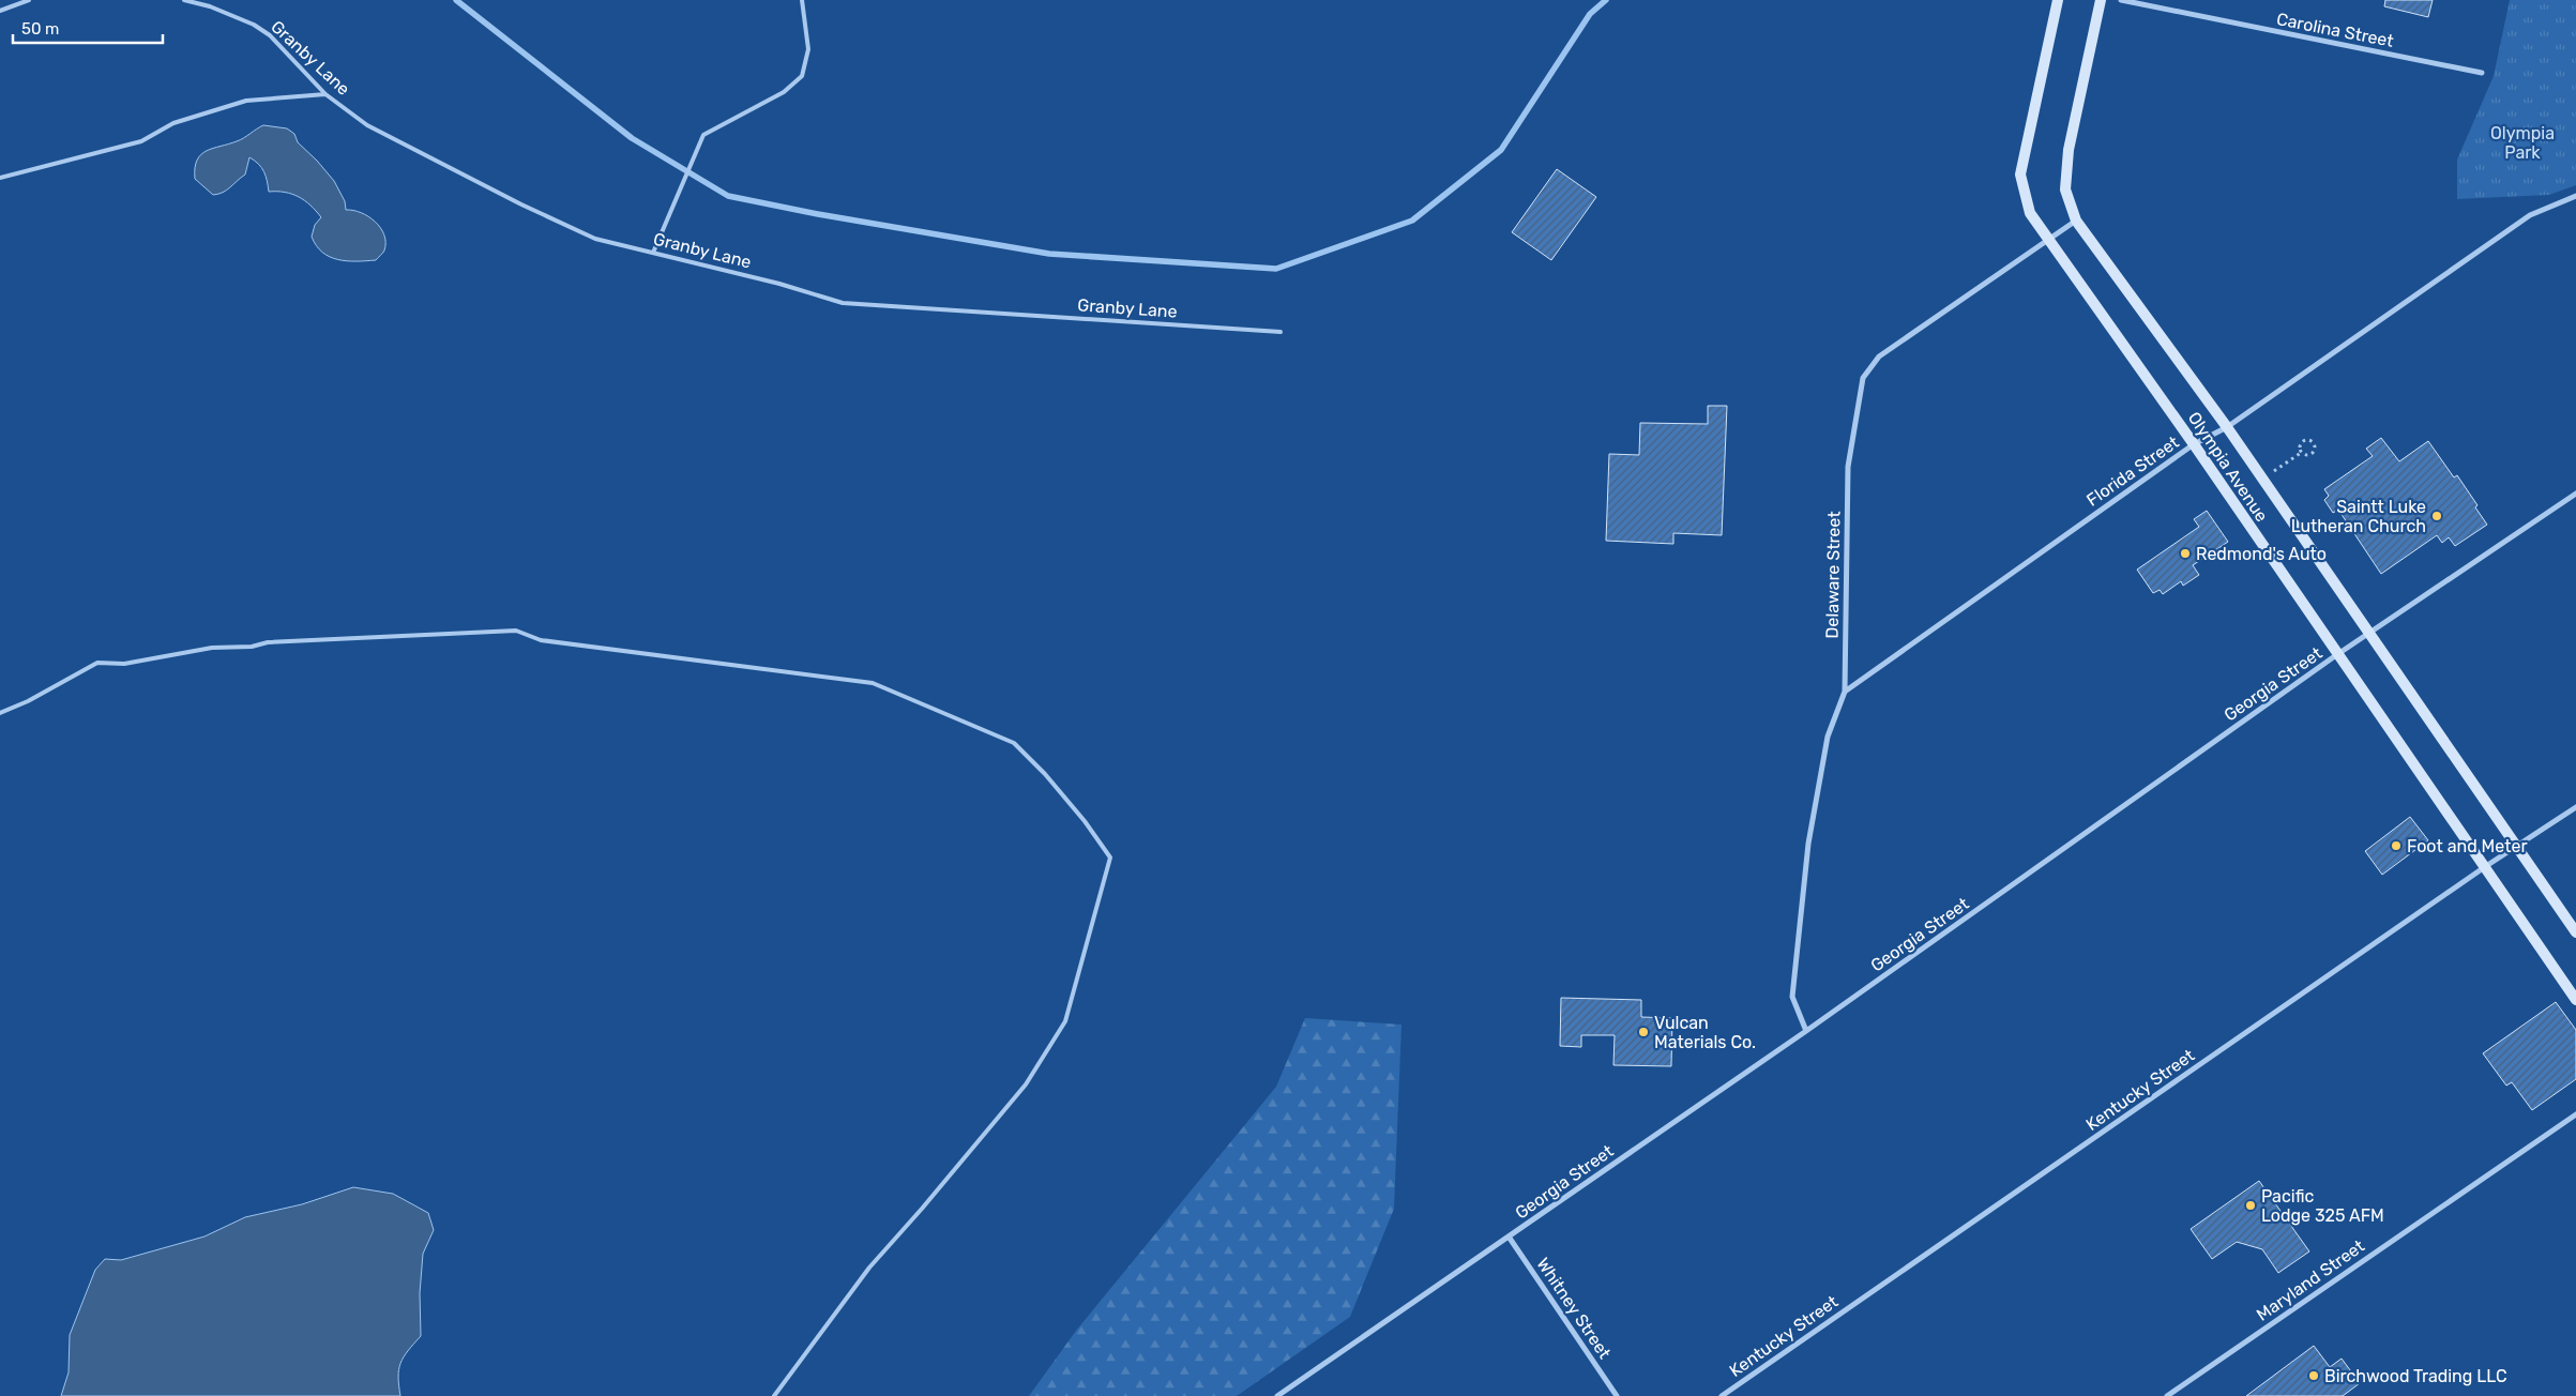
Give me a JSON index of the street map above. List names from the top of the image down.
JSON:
{
  "streets": {
    "main road": ["Olympia Avenue"],
    "street": [
      "Carolina Street",
      "Florida Street",
      "Delaware Street",
      "Georgia Street",
      "Kentucky Street",
      "Maryland Street",
      "Whitney Street"
    ],
    "lane": ["Granby Lane"]
  },
  "crossings": [
    ["Olympia Avenue", "Florida Street"],
    ["Olympia Avenue", "Delaware Street"],
    ["Olympia Avenue", "Georgia Street"],
    ["Olympia Avenue", "Kentucky Street"],
    ["Florida Street", "Delaware Street"],
    ["Delaware Street", "Georgia Street"],
    ["Georgia Street", "Whitney Street"]
  ],
  "parks": ["Olympia Park"],
  "places": [
    "Saintt Luke Lutheran Church",
    "Redmond's Auto",
    "Foot and Meter",
    "Vulcan Materials Co.",
    "Pacific Lodge 325 AFM",
    "Birchwood Trading LLC"
  ],
  "scale_bar": "50 m"
}
